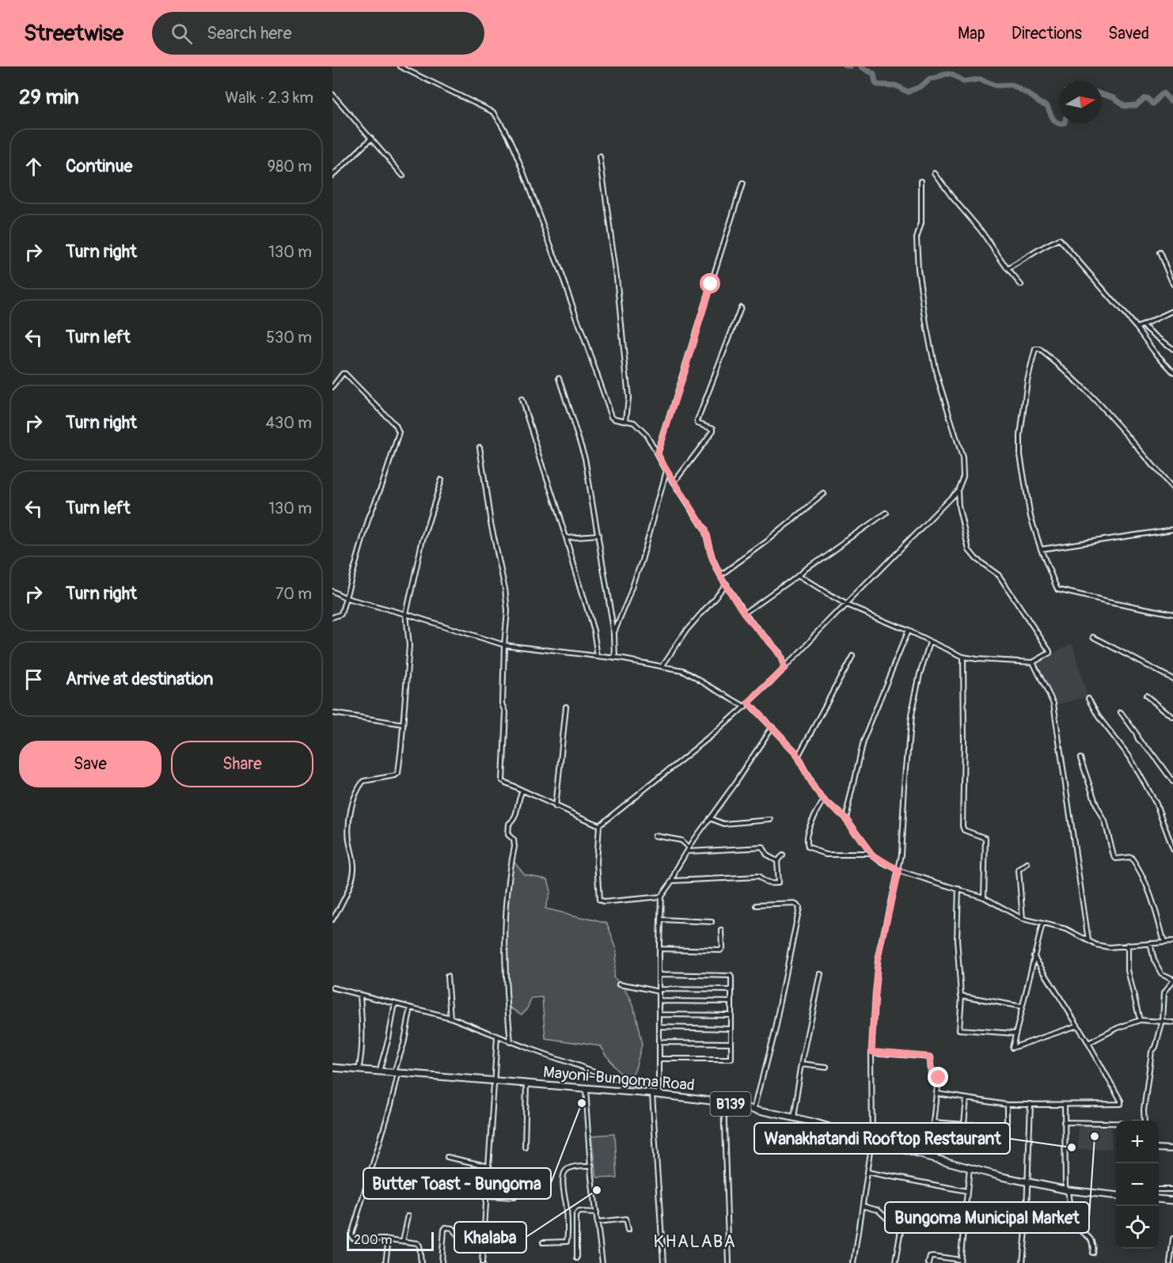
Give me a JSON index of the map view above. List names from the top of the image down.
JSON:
{
  "streets": {
    "main road": ["Mayoni-Bungoma Road", "B139"]
  },
  "districts": ["KHALABA"],
  "places": [
    "Butter Toast - Bungoma",
    "Bungoma Municipal Market",
    "Wanakhatandi Rooftop Restaurant",
    "Khalaba"
  ],
  "scale_bar": "200 m",
  "north": "right",
  "page": {
    "header": "Streetwise",
    "search": "Search here",
    "nav": ["Map", "Directions", "Saved"],
    "heading": ["29 min", "Walk · 2.3 km"],
    "list": [
      ["Continue", "980 m"],
      ["Turn right", "130 m"],
      ["Turn left", "530 m"],
      ["Turn right", "430 m"],
      ["Turn left", "130 m"],
      ["Turn right", "70 m"],
      "Arrive at destination"
    ],
    "buttons": ["Save", "Share"],
    "map_buttons": ["+", "−"],
    "scale": "200 m"
  }
}
